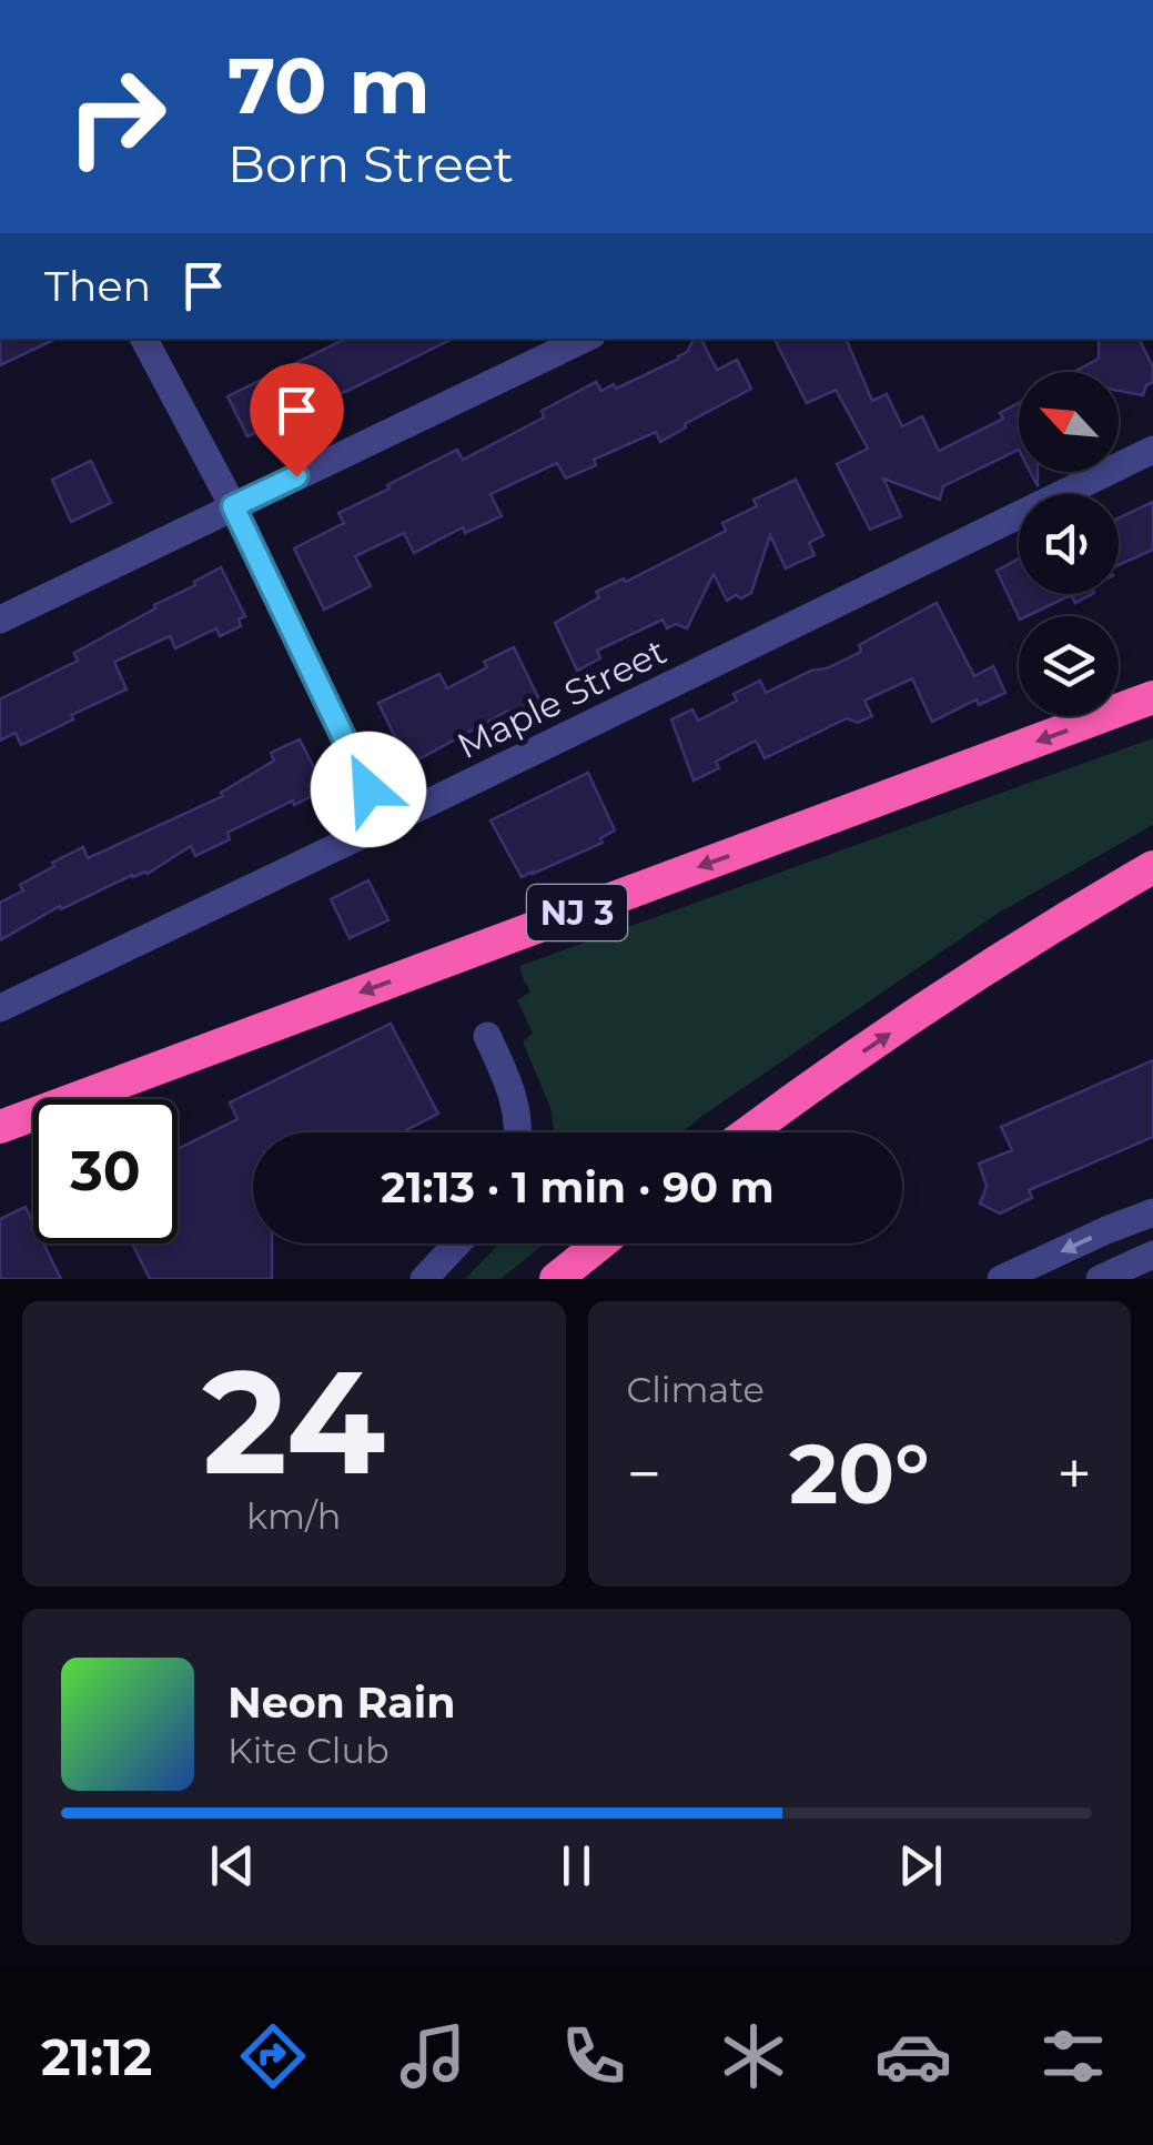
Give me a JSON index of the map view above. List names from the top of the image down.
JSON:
{
  "streets": {
    "highway": ["NJ 3"],
    "street": ["Maple Street"]
  },
  "north": "top left",
  "page": {
    "turn": ["70 m", "Born Street"],
    "then": "Then",
    "limit": "30",
    "trip": "21:13 · 1 min · 90 m",
    "tile": [
      ["24", "km/h"],
      "Climate"
    ],
    "heat": ["−", "20°", "+"],
    "song": ["Neon Rain", "Kite Club"],
    "tabs": "21:12"
  }
}
